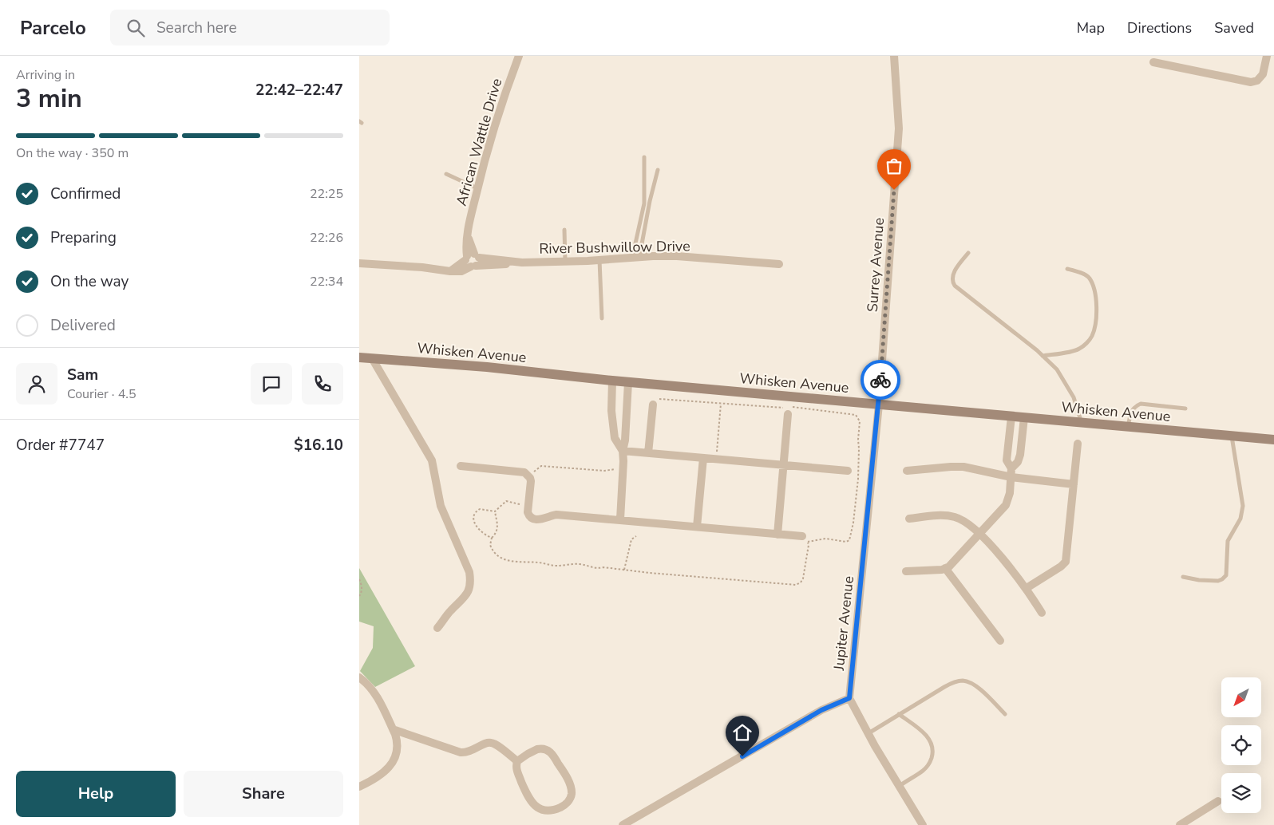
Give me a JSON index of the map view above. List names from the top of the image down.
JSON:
{
  "streets": {
    "street": [
      "African Wattle Drive",
      "River Bushwillow Drive",
      "Surrey Avenue",
      "Whisken Avenue",
      "Jupiter Avenue"
    ]
  },
  "crossings": [
    ["African Wattle Drive", "River Bushwillow Drive"],
    ["Surrey Avenue", "Whisken Avenue"],
    ["Surrey Avenue", "Jupiter Avenue"],
    ["Whisken Avenue", "Jupiter Avenue"]
  ],
  "north": "bottom left",
  "page": {
    "header": "Parcelo",
    "search": "Search here",
    "nav": ["Map", "Directions", "Saved"],
    "heading": ["3 min", "Arriving in", "22:42–22:47"],
    "panel": [
      "Sam",
      "Courier · 4.5",
      "Order #7747",
      "$16.10"
    ],
    "bar": "On the way · 350 m",
    "list": [
      ["Confirmed", "22:25"],
      ["Preparing", "22:26"],
      ["On the way", "22:34"],
      "Delivered"
    ],
    "buttons": ["Help", "Share"]
  }
}
